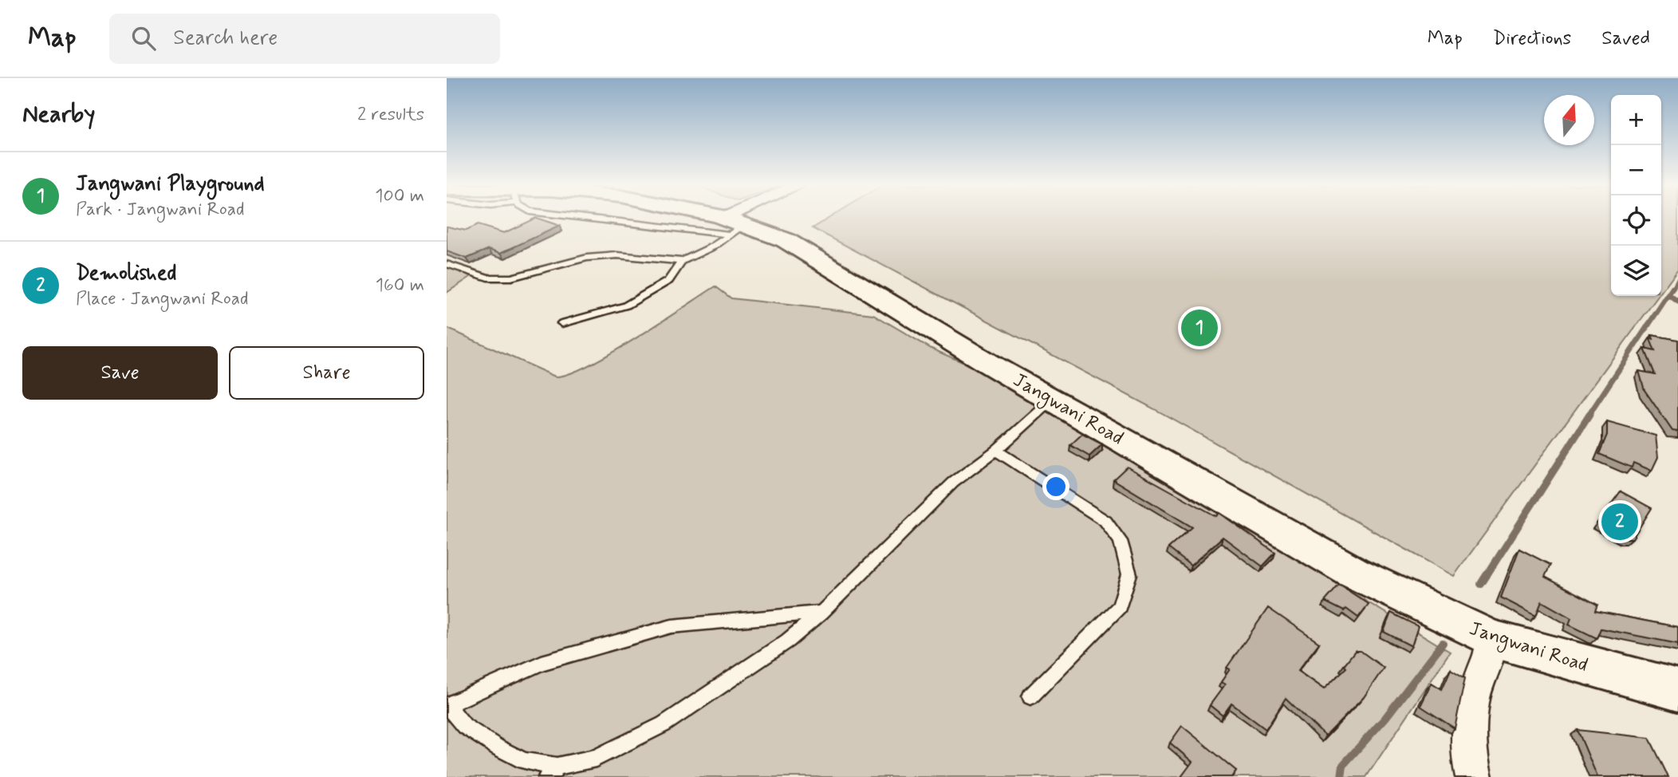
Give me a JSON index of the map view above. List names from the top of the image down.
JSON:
{
  "streets": {
    "street": ["Jangwani Road"]
  },
  "north": "top",
  "page": {
    "header": "Map",
    "search": "Search here",
    "nav": ["Map", "Directions", "Saved"],
    "heading": ["Nearby", "2 results"],
    "map_buttons": ["+", "−"],
    "list": [
      {
        "mark": "1",
        "name": "Jangwani Playground",
        "note": "Park · Jangwani Road",
        "value": "100 m"
      },
      {
        "mark": "2",
        "name": "Demolished",
        "note": "Place · Jangwani Road",
        "value": "160 m"
      }
    ],
    "pins": ["1", "2"],
    "buttons": ["Save", "Share"]
  }
}
